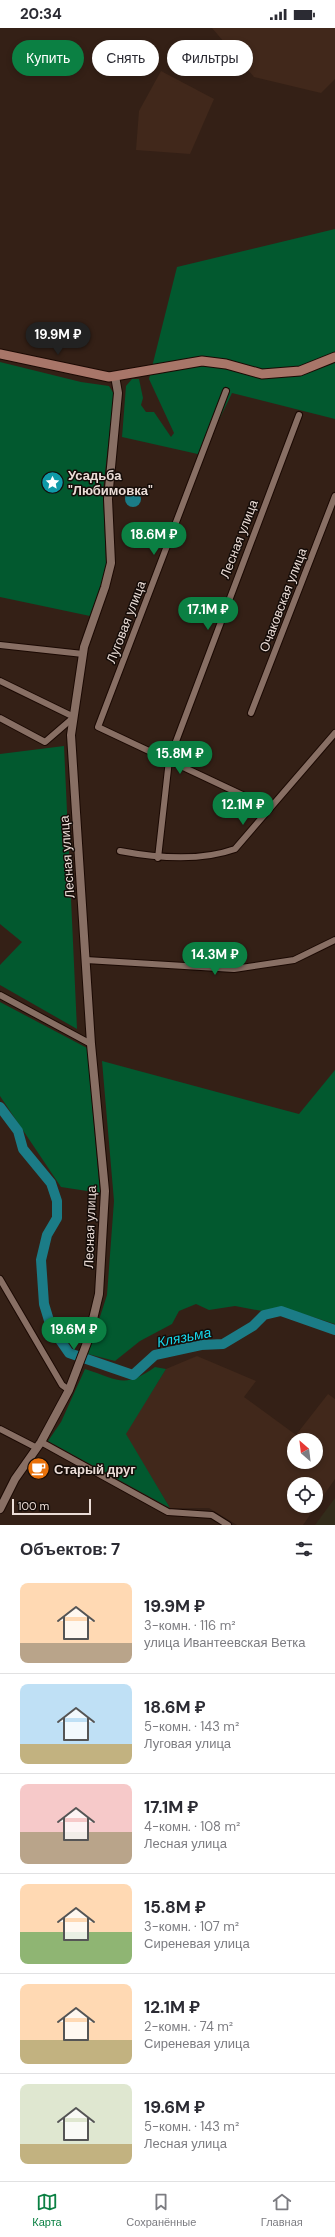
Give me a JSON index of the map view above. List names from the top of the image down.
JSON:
{
  "streets": {
    "street": ["Лесная улица", "Очаковская улица", "Луговая улица"]
  },
  "crossings": [
    ["Лесная улица", "Луговая улица"]
  ],
  "water": ["Клязьма"],
  "places": {
    "place": ["Усадьба \"Любимовка\""],
    "cafe": ["Старый друг"]
  },
  "scale_bar": "100 m",
  "north": "top left",
  "page": {
    "status": "20:34",
    "chip": ["Купить", "Снять", "Фильтры"],
    "price": [
      "19.9M ₽",
      "18.6M ₽",
      "17.1M ₽",
      "15.8M ₽",
      "12.1M ₽",
      "14.3M ₽",
      "19.6M ₽"
    ],
    "scale": "100 m",
    "heading": "Объектов: 7",
    "list": [
      {
        "name": "19.9M ₽",
        "note": "3-комн. · 116 m² · улица Ивантеевская Ветка"
      },
      {
        "name": "18.6M ₽",
        "note": "5-комн. · 143 m² · Луговая улица"
      },
      {
        "name": "17.1M ₽",
        "note": "4-комн. · 108 m² · Лесная улица"
      },
      {
        "name": "15.8M ₽",
        "note": "3-комн. · 107 m² · Сиреневая улица"
      },
      {
        "name": "12.1M ₽",
        "note": "2-комн. · 74 m² · Сиреневая улица"
      },
      {
        "name": "19.6M ₽",
        "note": "5-комн. · 143 m² · Лесная улица"
      }
    ],
    "tabs": ["Карта", "Сохранённые", "Главная"]
  }
}
